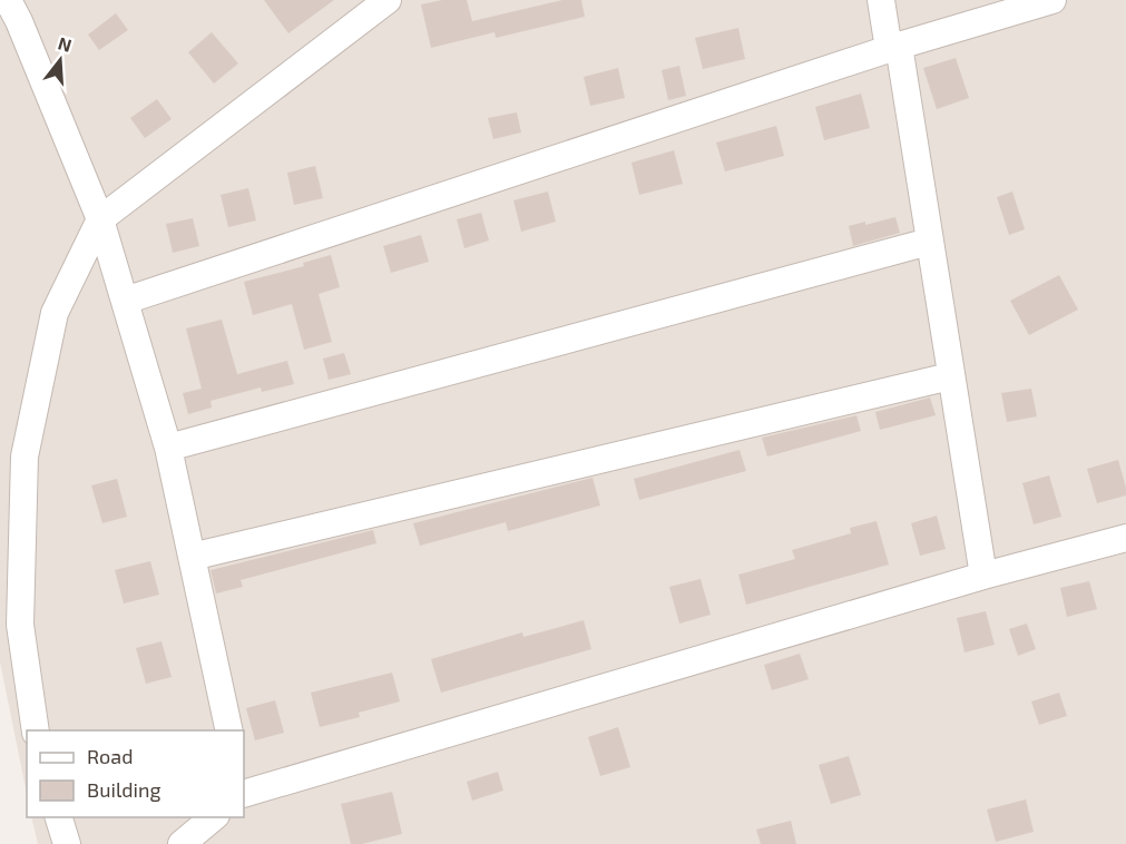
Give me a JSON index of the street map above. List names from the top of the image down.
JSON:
{
  "legend": ["Road", "Building"],
  "north": "top"
}
